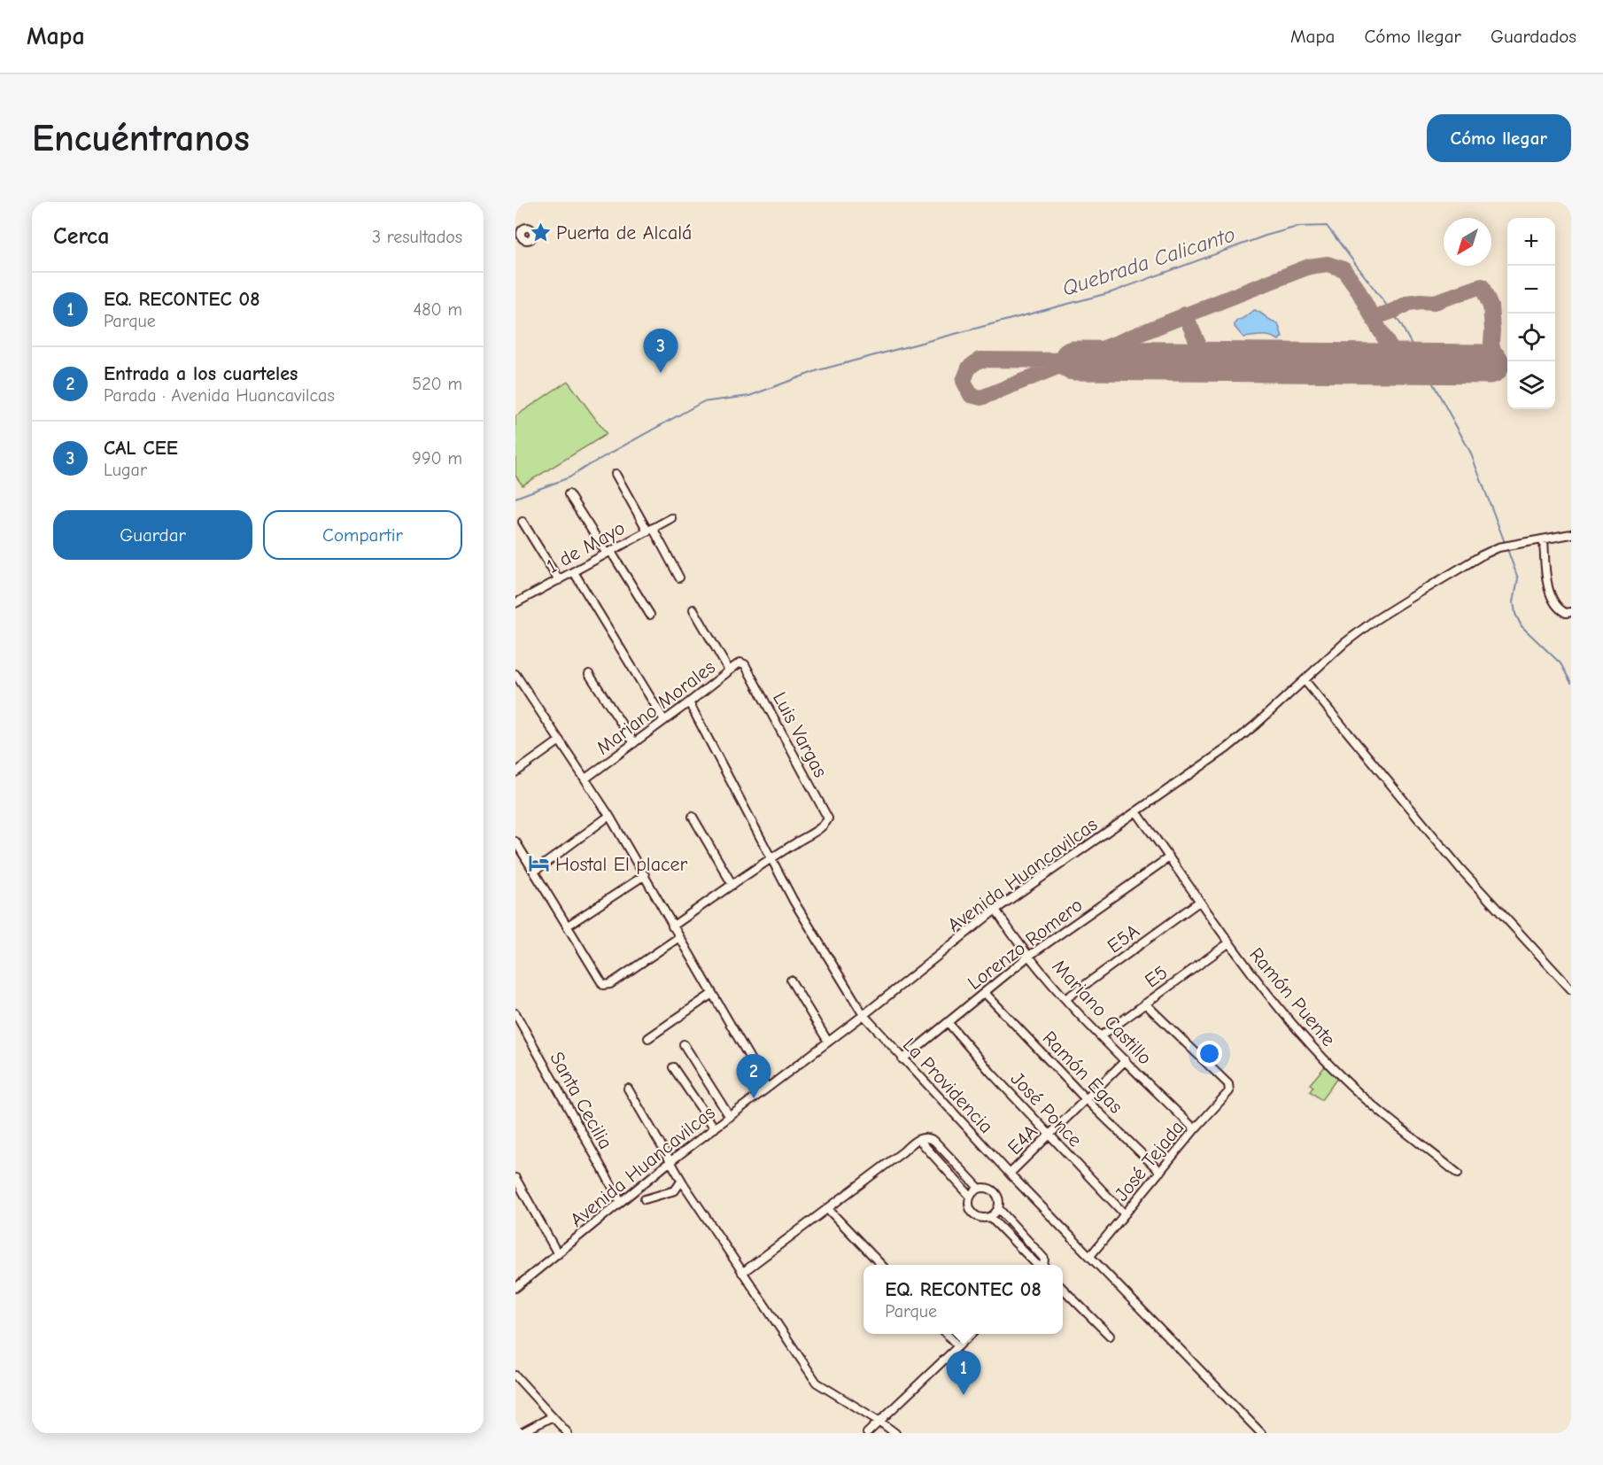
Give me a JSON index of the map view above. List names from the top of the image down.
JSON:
{
  "streets": {
    "street": [
      "1 de Mayo",
      "Mariano Morales",
      "Luis Vargas",
      "Avenida Huancavilcas",
      "E5A",
      "Lorenzo Romero",
      "E5",
      "Ramón Puente",
      "Mariano Castillo",
      "Ramón Egas",
      "La Providencia",
      "Santa Cecilia",
      "José Ponce",
      "E4A",
      "José Tejada"
    ]
  },
  "crossings": [
    ["Mariano Morales", "Luis Vargas"],
    ["Mariano Morales", "La Providencia"],
    ["Luis Vargas", "La Providencia"],
    ["Avenida Huancavilcas", "Ramón Puente"],
    ["Avenida Huancavilcas", "Mariano Castillo"],
    ["Avenida Huancavilcas", "La Providencia"],
    ["Avenida Huancavilcas", "Santa Cecilia"],
    ["E5A", "Ramón Puente"],
    ["E5A", "Mariano Castillo"],
    ["Lorenzo Romero", "Ramón Puente"],
    ["Lorenzo Romero", "Mariano Castillo"],
    ["Lorenzo Romero", "Ramón Egas"],
    ["Lorenzo Romero", "La Providencia"],
    ["Lorenzo Romero", "José Ponce"],
    ["E5", "Ramón Puente"],
    ["E5", "Mariano Castillo"],
    ["E5", "José Tejada"],
    ["Mariano Castillo", "E4A"],
    ["Mariano Castillo", "José Tejada"],
    ["Ramón Egas", "E4A"],
    ["Ramón Egas", "José Tejada"],
    ["La Providencia", "E4A"],
    ["La Providencia", "José Tejada"],
    ["José Ponce", "E4A"],
    ["José Ponce", "José Tejada"]
  ],
  "water": ["Quebrada Calicanto"],
  "places": {
    "place": ["Puerta de Alcalá"],
    "hotel": ["Hostal El placer"]
  },
  "north": "bottom left",
  "page": {
    "header": "Mapa",
    "nav": ["Mapa", "Cómo llegar", "Guardados"],
    "buttons": [
      "Cómo llegar",
      ["Guardar", "Compartir"]
    ],
    "title": "Encuéntranos",
    "heading": ["Cerca", "3 resultados"],
    "map_buttons": ["+", "−"],
    "list": [
      {
        "mark": "1",
        "name": "EQ. RECONTEC 08",
        "note": "Parque",
        "value": "480 m"
      },
      {
        "mark": "2",
        "name": "Entrada a los cuarteles",
        "note": "Parada · Avenida Huancavilcas",
        "value": "520 m"
      },
      {
        "mark": "3",
        "name": "CAL CEE",
        "note": "Lugar",
        "value": "990 m"
      }
    ],
    "pins": ["3", "2", "1"],
    "popup": ["EQ. RECONTEC 08", "Parque"]
  }
}
